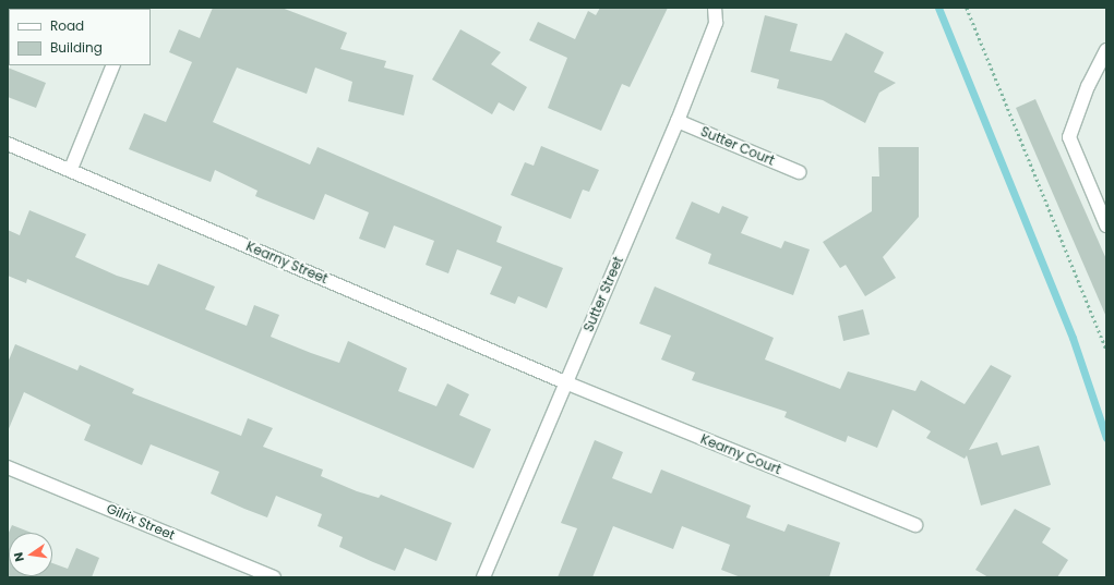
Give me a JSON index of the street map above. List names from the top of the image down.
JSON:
{
  "streets": {
    "street": [
      "Sutter Court",
      "Kearny Street",
      "Sutter Street",
      "Kearny Court",
      "Gilrix Street"
    ]
  },
  "crossings": [
    ["Sutter Court", "Sutter Street"],
    ["Kearny Street", "Sutter Street"],
    ["Kearny Street", "Kearny Court"],
    ["Sutter Street", "Kearny Court"]
  ],
  "legend": ["Road", "Building"],
  "north": "left"
}
